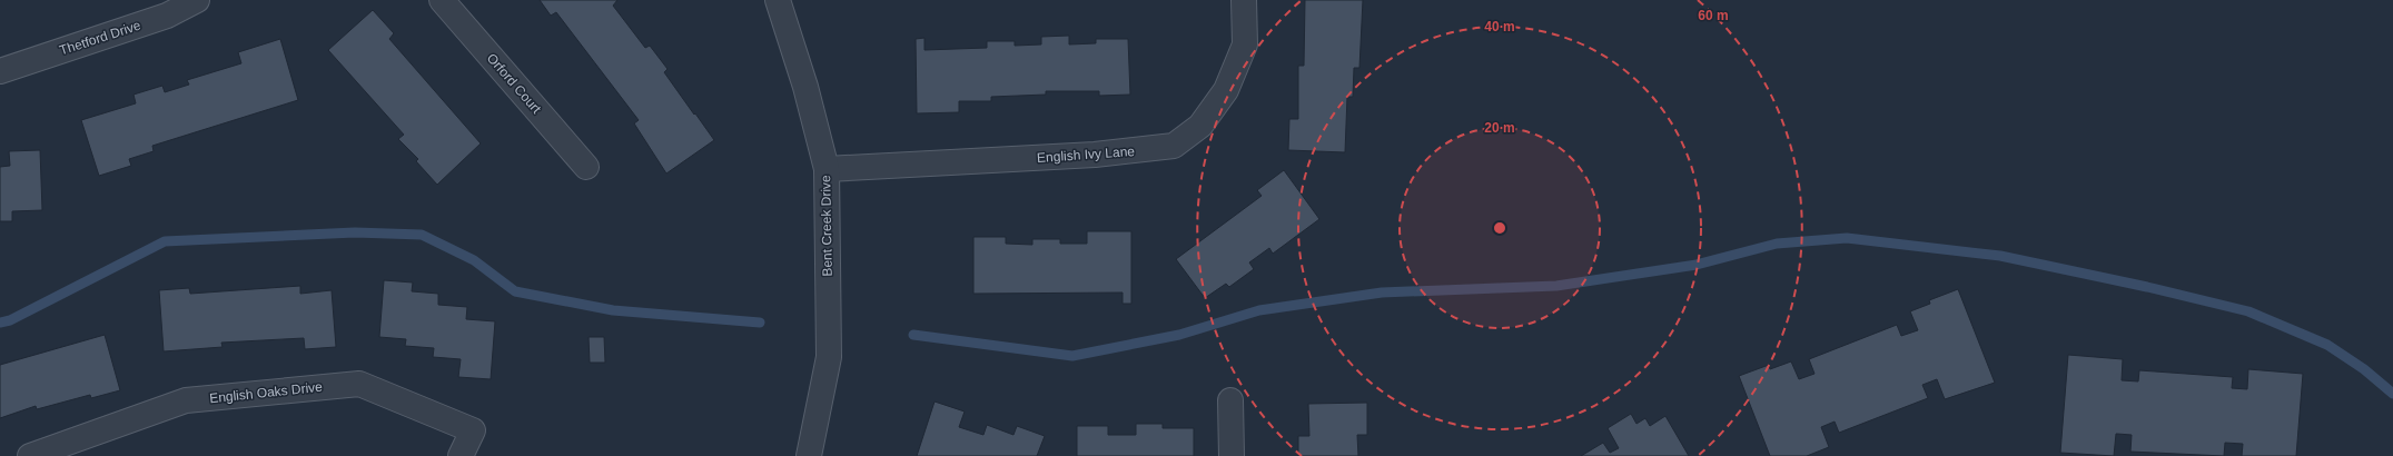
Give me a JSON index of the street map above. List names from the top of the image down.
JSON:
{
  "streets": {
    "street": [
      "Thetford Drive",
      "Orford Court",
      "English Ivy Lane",
      "Bent Creek Drive",
      "English Oaks Drive"
    ]
  },
  "crossings": [
    ["English Ivy Lane", "Bent Creek Drive"]
  ],
  "rings": ["60 m", "40 m", "20 m"]
}
